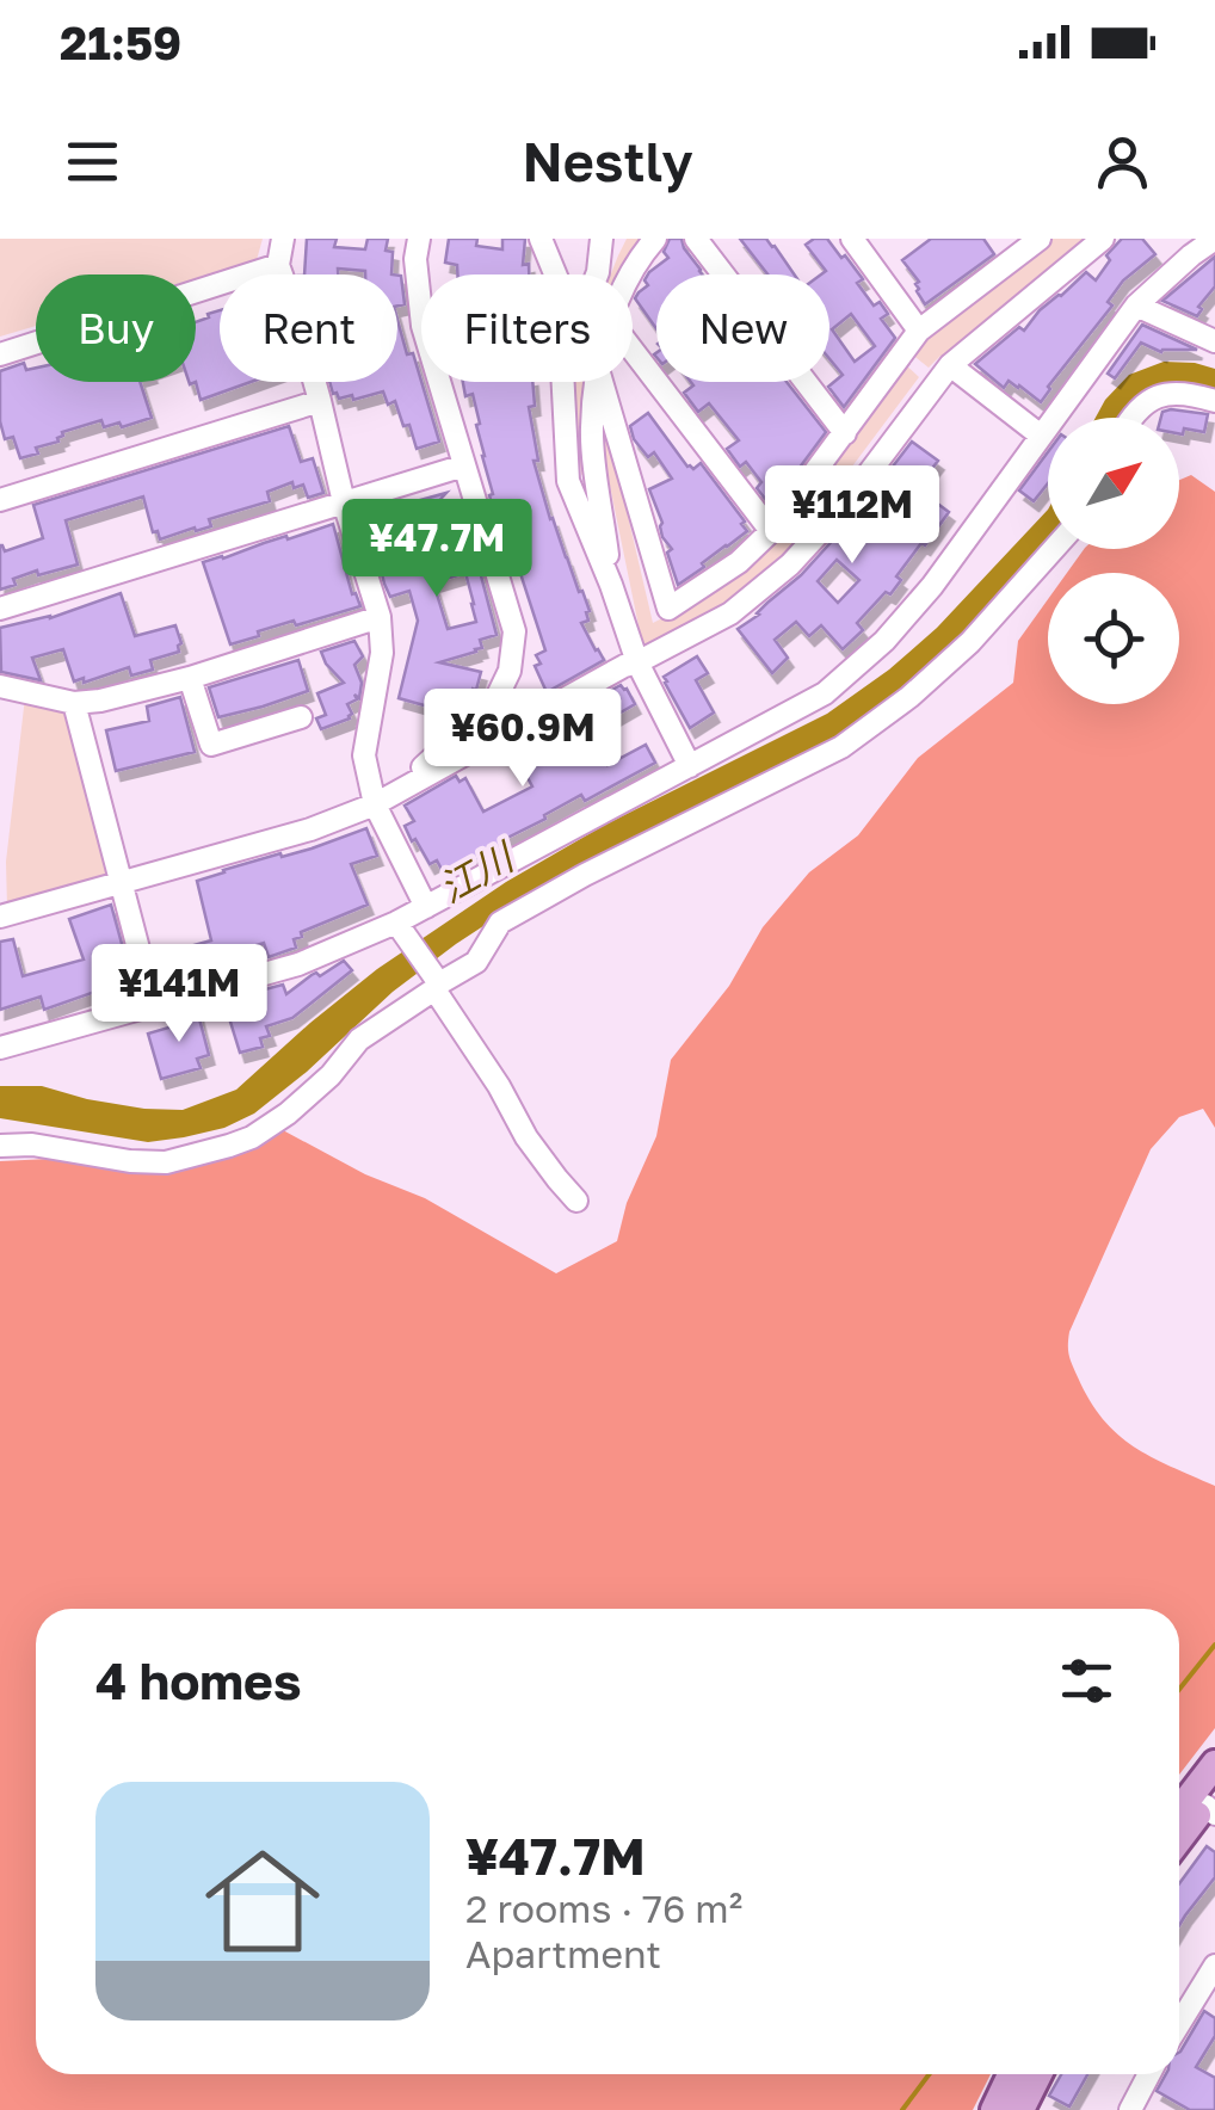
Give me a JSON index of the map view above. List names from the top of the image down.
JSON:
{
  "water": ["江川"],
  "north": "top right",
  "page": {
    "status": "21:59",
    "header": "Nestly",
    "chip": [
      "Buy",
      "Rent",
      "Filters",
      "New"
    ],
    "price": [
      "¥112M",
      "¥47.7M",
      "¥60.9M",
      "¥141M"
    ],
    "heading": "4 homes",
    "list": [
      {
        "name": "¥47.7M",
        "note": "2 rooms · 76 m² · Apartment"
      }
    ]
  }
}
